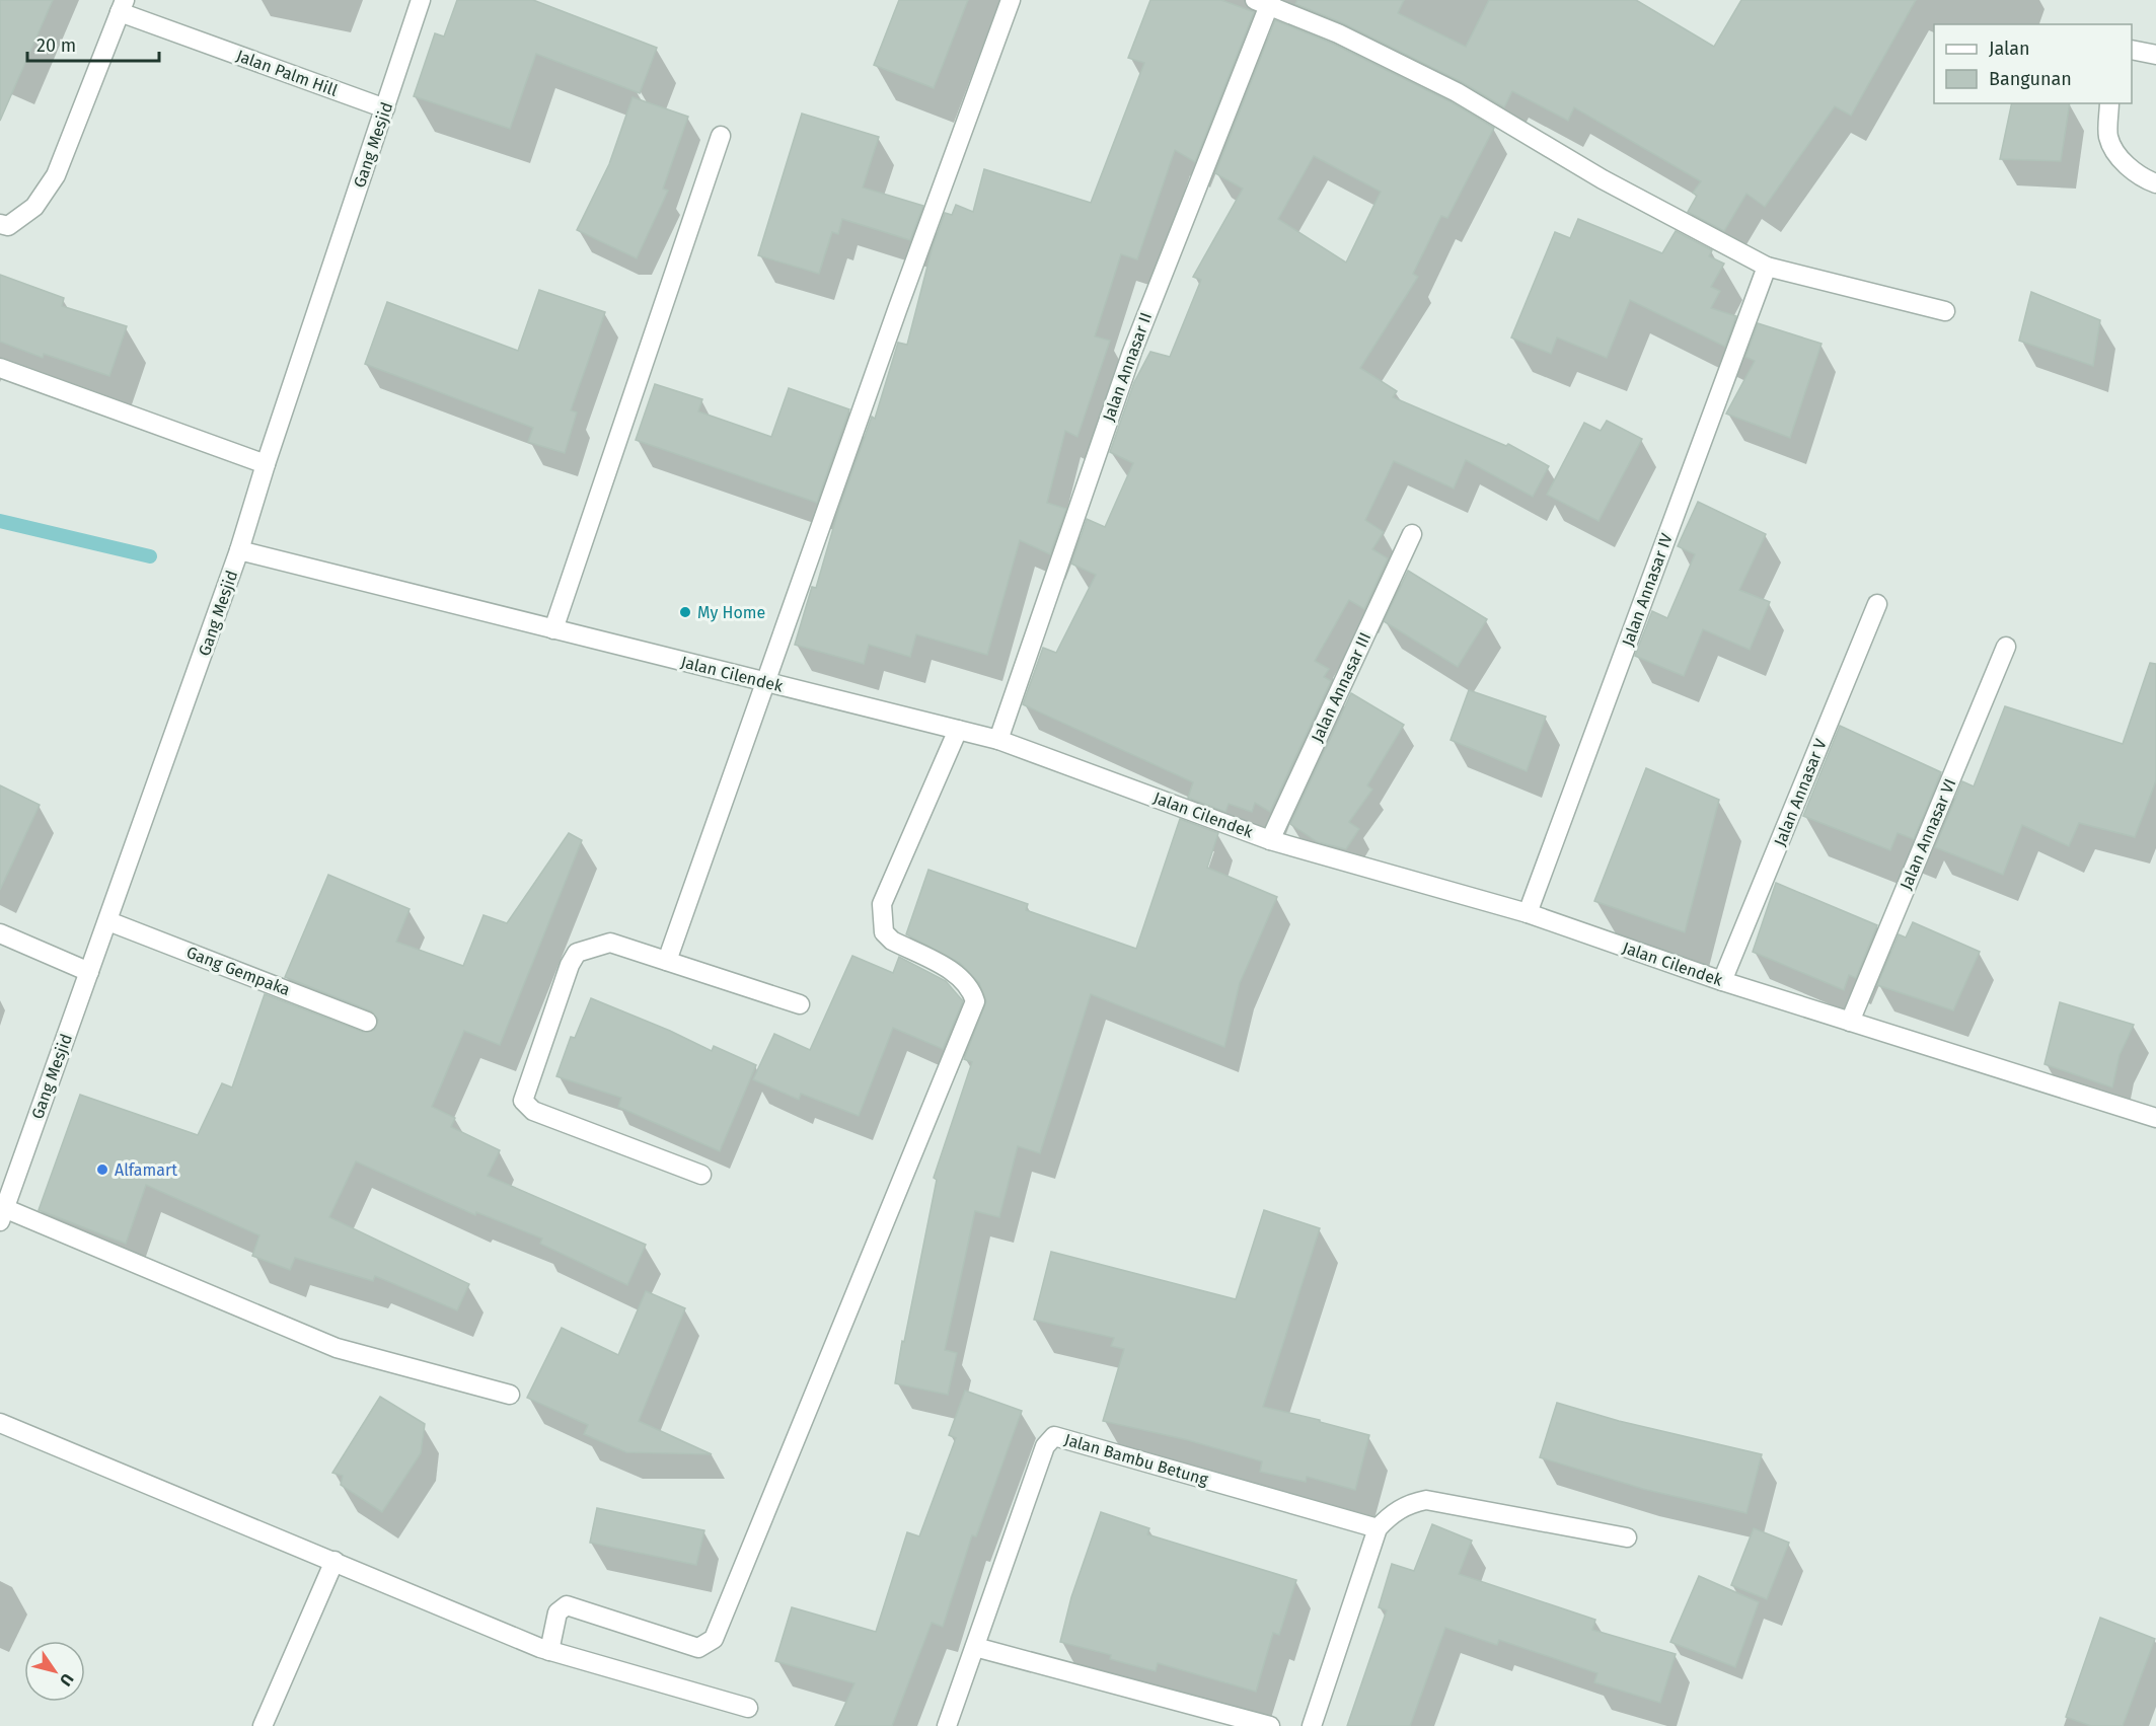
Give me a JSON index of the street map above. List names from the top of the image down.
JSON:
{
  "streets": {
    "street": [
      "Jalan Palm Hill",
      "Gang Mesjid",
      "Jalan Annasar II",
      "Jalan Annasar IV",
      "Jalan Cilendek",
      "Jalan Annasar III",
      "Jalan Annasar V",
      "Jalan Annasar VI",
      "Gang Gempaka",
      "Jalan Bambu Betung"
    ]
  },
  "crossings": [
    ["Jalan Palm Hill", "Gang Mesjid"],
    ["Gang Mesjid", "Jalan Cilendek"],
    ["Gang Mesjid", "Gang Gempaka"],
    ["Jalan Annasar II", "Jalan Cilendek"],
    ["Jalan Annasar IV", "Jalan Cilendek"],
    ["Jalan Cilendek", "Jalan Annasar III"],
    ["Jalan Cilendek", "Jalan Annasar V"],
    ["Jalan Cilendek", "Jalan Annasar VI"]
  ],
  "places": ["My Home", "Alfamart"],
  "legend": ["Jalan", "Bangunan"],
  "scale_bar": "20 m",
  "north": "bottom right"
}
